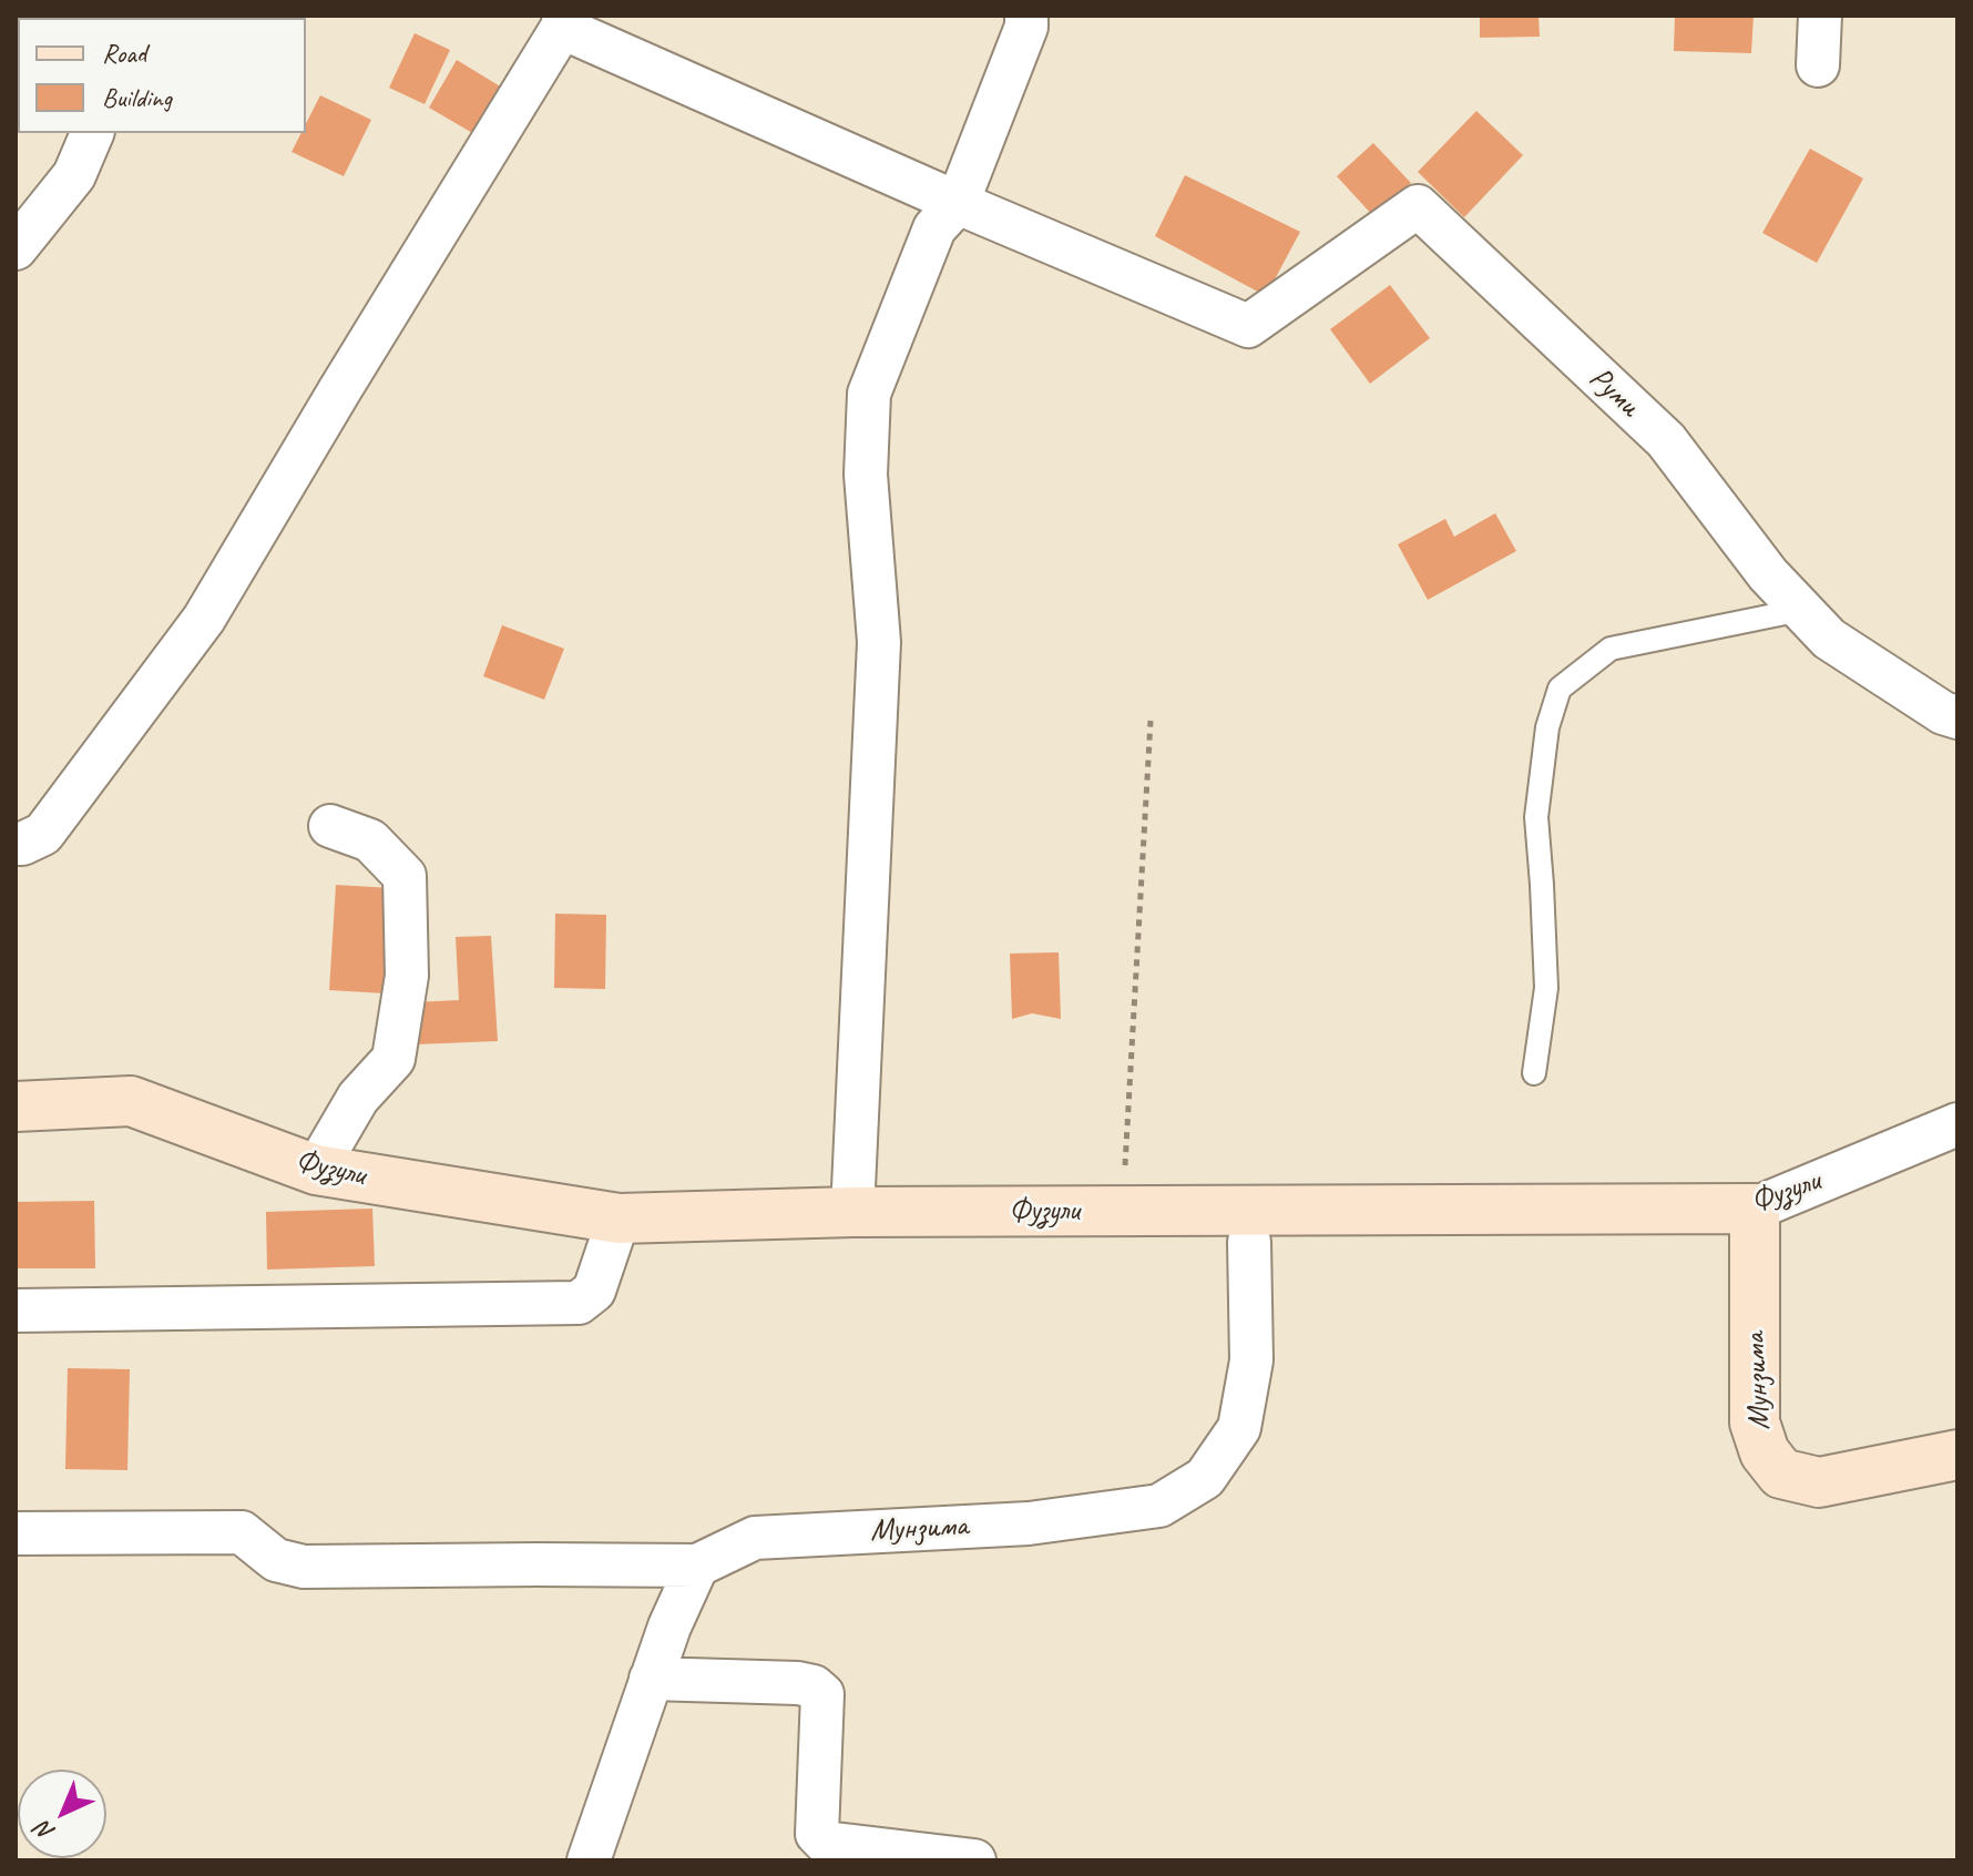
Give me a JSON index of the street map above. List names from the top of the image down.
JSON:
{
  "streets": {
    "street": ["Руми", "Фузули", "Мунзима"]
  },
  "crossings": [
    ["Фузули", "Мунзима"]
  ],
  "legend": ["Road", "Building"],
  "north": "bottom left"
}
